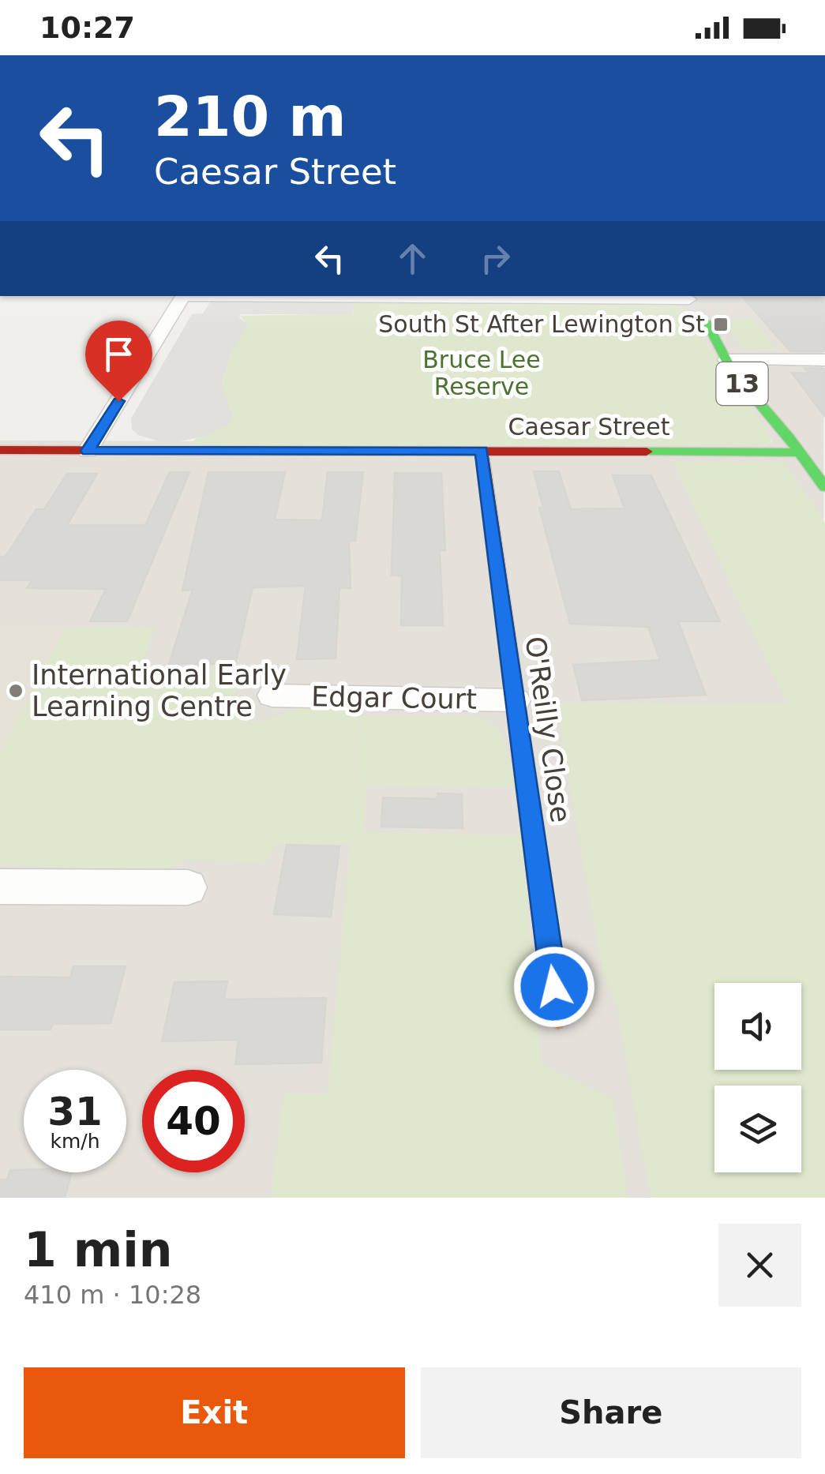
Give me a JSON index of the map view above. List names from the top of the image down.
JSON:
{
  "streets": {
    "street": [
      "13",
      "Caesar Street",
      "Edgar Court",
      "O'Reilly Close"
    ]
  },
  "crossings": [
    ["13", "Caesar Street"],
    ["Caesar Street", "O'Reilly Close"],
    ["Edgar Court", "O'Reilly Close"]
  ],
  "parks": ["Bruce Lee Reserve"],
  "places": {
    "transit": ["South St After Lewington St"],
    "other": ["International Early Learning Centre"]
  },
  "page": {
    "status": "10:27",
    "turn": ["210 m", "Caesar Street"],
    "speed": "31 km/h",
    "limit": "40",
    "heading": ["1 min", "410 m · 10:28"],
    "buttons": ["Exit", "Share"]
  }
}
